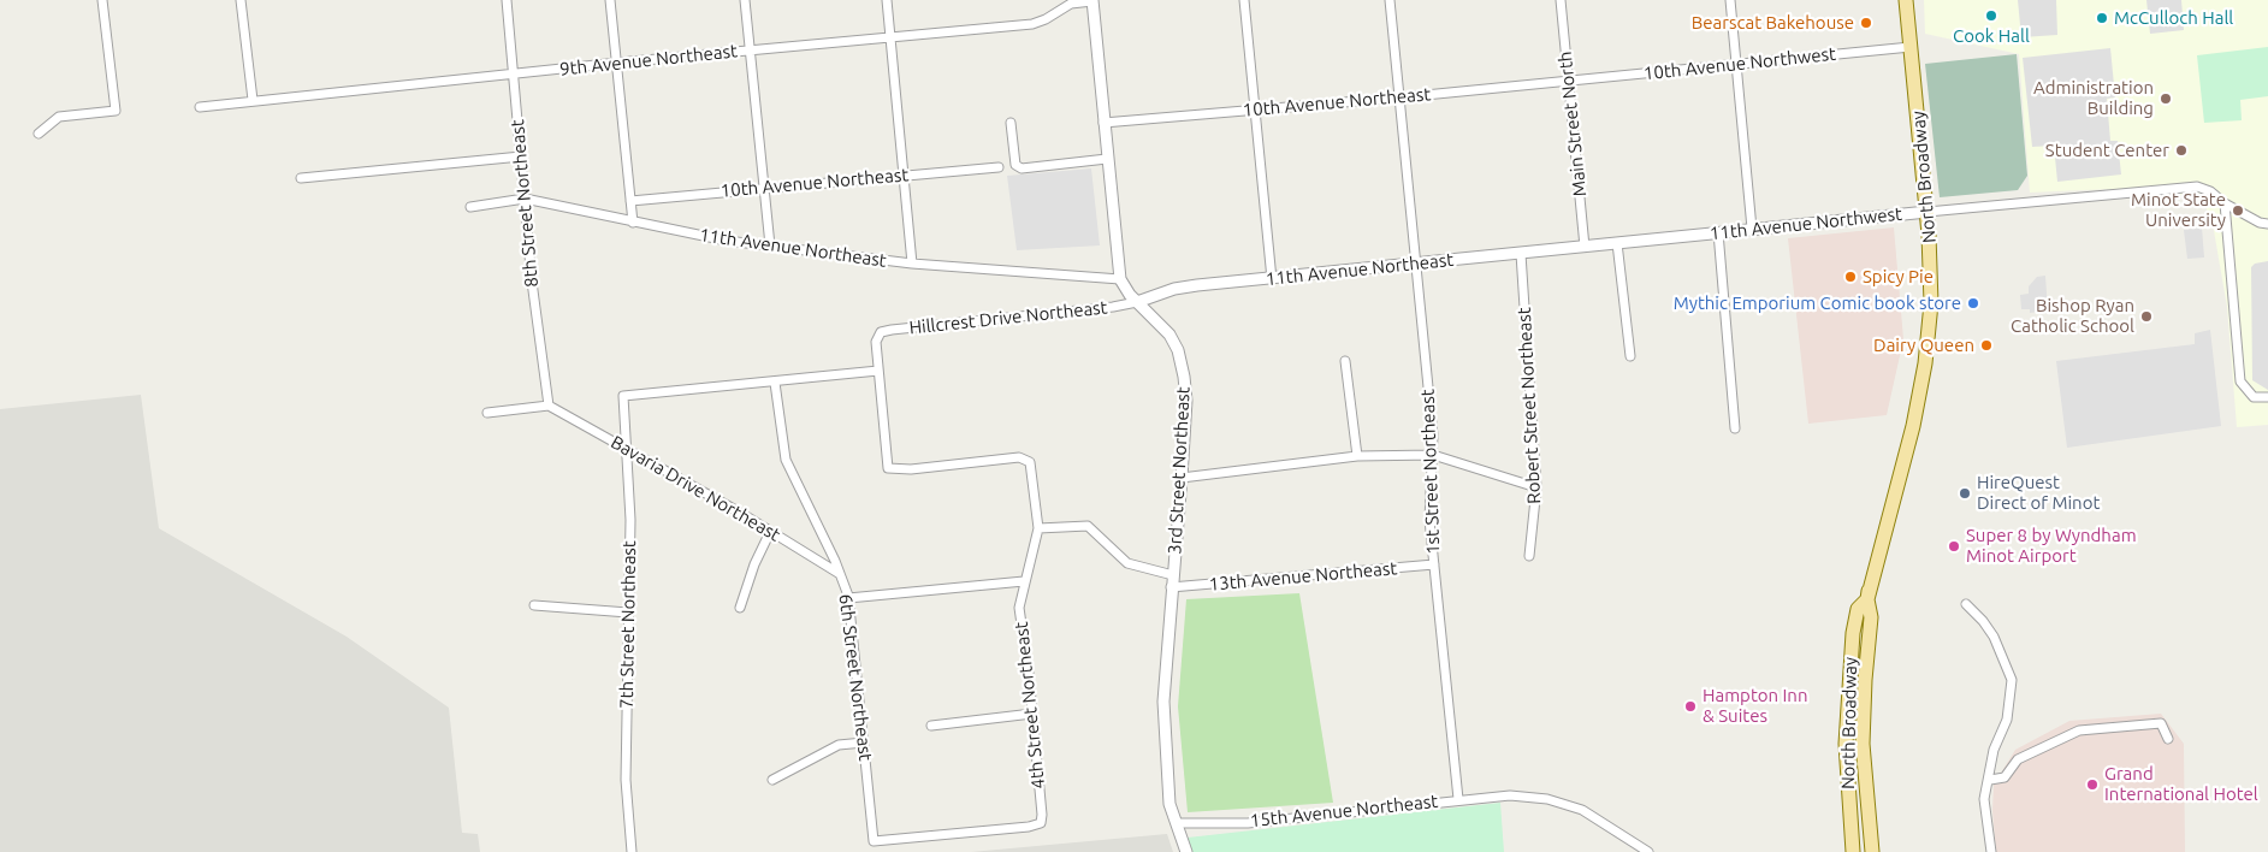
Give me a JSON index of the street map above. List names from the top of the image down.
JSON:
{
  "streets": {
    "main road": ["North Broadway"],
    "street": [
      "9th Avenue Northeast",
      "10th Avenue Northwest",
      "10th Avenue Northeast",
      "Main Street North",
      "8th Street Northeast",
      "11th Avenue Northwest",
      "11th Avenue Northeast",
      "Hillcrest Drive Northeast",
      "Robert Street Northeast",
      "3rd Street Northeast",
      "1st Street Northeast",
      "Bavaria Drive Northeast",
      "13th Avenue Northeast",
      "7th Street Northeast",
      "6th Street Northeast",
      "4th Street Northeast",
      "15th Avenue Northeast"
    ]
  },
  "crossings": [
    ["9th Avenue Northeast", "8th Street Northeast"],
    ["10th Avenue Northwest", "10th Avenue Northeast"],
    ["10th Avenue Northwest", "Main Street North"],
    ["10th Avenue Northwest", "North Broadway"],
    ["10th Avenue Northeast", "Main Street North"],
    ["10th Avenue Northeast", "1st Street Northeast"],
    ["Main Street North", "11th Avenue Northwest"],
    ["Main Street North", "11th Avenue Northeast"],
    ["North Broadway", "11th Avenue Northwest"],
    ["8th Street Northeast", "11th Avenue Northeast"],
    ["8th Street Northeast", "Bavaria Drive Northeast"],
    ["11th Avenue Northwest", "11th Avenue Northeast"],
    ["11th Avenue Northeast", "Hillcrest Drive Northeast"],
    ["11th Avenue Northeast", "Robert Street Northeast"],
    ["11th Avenue Northeast", "3rd Street Northeast"],
    ["11th Avenue Northeast", "1st Street Northeast"],
    ["Hillcrest Drive Northeast", "3rd Street Northeast"],
    ["Hillcrest Drive Northeast", "4th Street Northeast"],
    ["3rd Street Northeast", "13th Avenue Northeast"],
    ["3rd Street Northeast", "15th Avenue Northeast"],
    ["1st Street Northeast", "13th Avenue Northeast"],
    ["1st Street Northeast", "15th Avenue Northeast"],
    ["Bavaria Drive Northeast", "7th Street Northeast"],
    ["Bavaria Drive Northeast", "6th Street Northeast"],
    ["7th Street Northeast", "6th Street Northeast"],
    ["6th Street Northeast", "4th Street Northeast"]
  ],
  "places": [
    "Cook Hall",
    "McCulloch Hall",
    "Bearscat Bakehouse",
    "Administration Building",
    "Student Center",
    "Minot State University",
    "Spicy Pie",
    "Mythic Emporium Comic book store",
    "Bishop Ryan Catholic School",
    "Dairy Queen",
    "HireQuest Direct of Minot",
    "Super 8 by Wyndham Minot Airport",
    "Hampton Inn & Suites",
    "Grand International Hotel"
  ]
}
